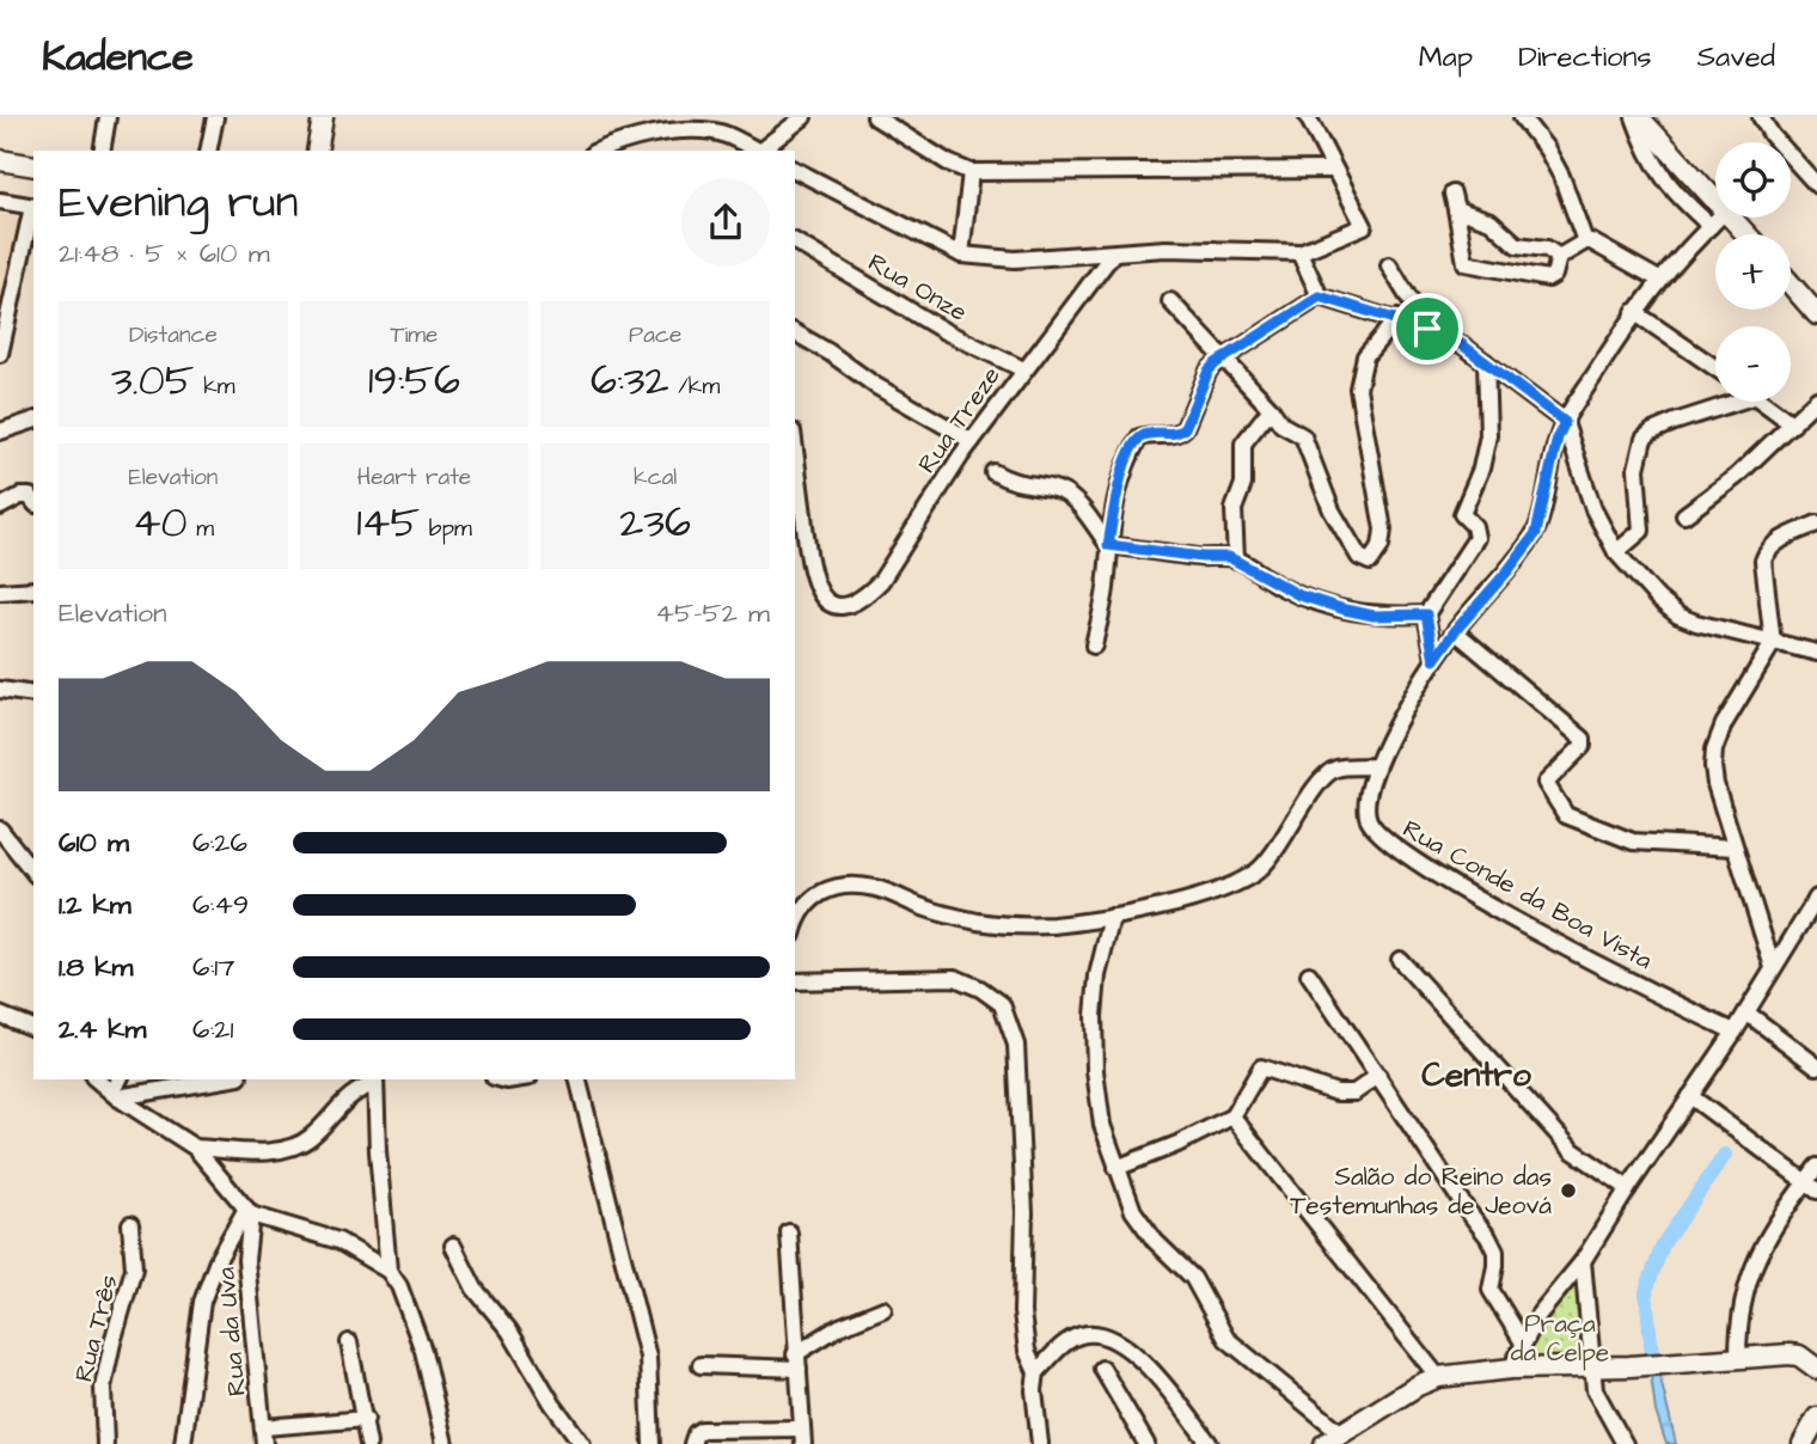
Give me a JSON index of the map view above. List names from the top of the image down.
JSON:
{
  "streets": {
    "street": [
      "Rua Onze",
      "Rua Treze",
      "Rua Conde da Boa Vista",
      "Rua Três",
      "Rua da Uva"
    ]
  },
  "crossings": [
    ["Rua Onze", "Rua Treze"]
  ],
  "districts": ["Centro"],
  "parks": ["Praça da Celpe"],
  "places": ["Salão do Reino das Testemunhas de Jeová"],
  "page": {
    "header": "Kadence",
    "nav": ["Map", "Directions", "Saved"],
    "map_buttons": ["+", "−"],
    "heading": ["Evening run", "21:48 · 5 × 610 m"],
    "stats": [
      ["Distance", "3.05 km"],
      ["Time", "19:56"],
      ["Pace", "6:32 /km"],
      ["Elevation", "40 m"],
      ["Heart rate", "145 bpm"],
      ["kcal", "236"]
    ],
    "chart": ["Elevation", "45–52 m"],
    "list": [
      {
        "name": "610 m",
        "note": "6:26"
      },
      {
        "name": "1.2 km",
        "note": "6:49"
      },
      {
        "name": "1.8 km",
        "note": "6:17"
      },
      {
        "name": "2.4 km",
        "note": "6:21"
      }
    ]
  }
}
